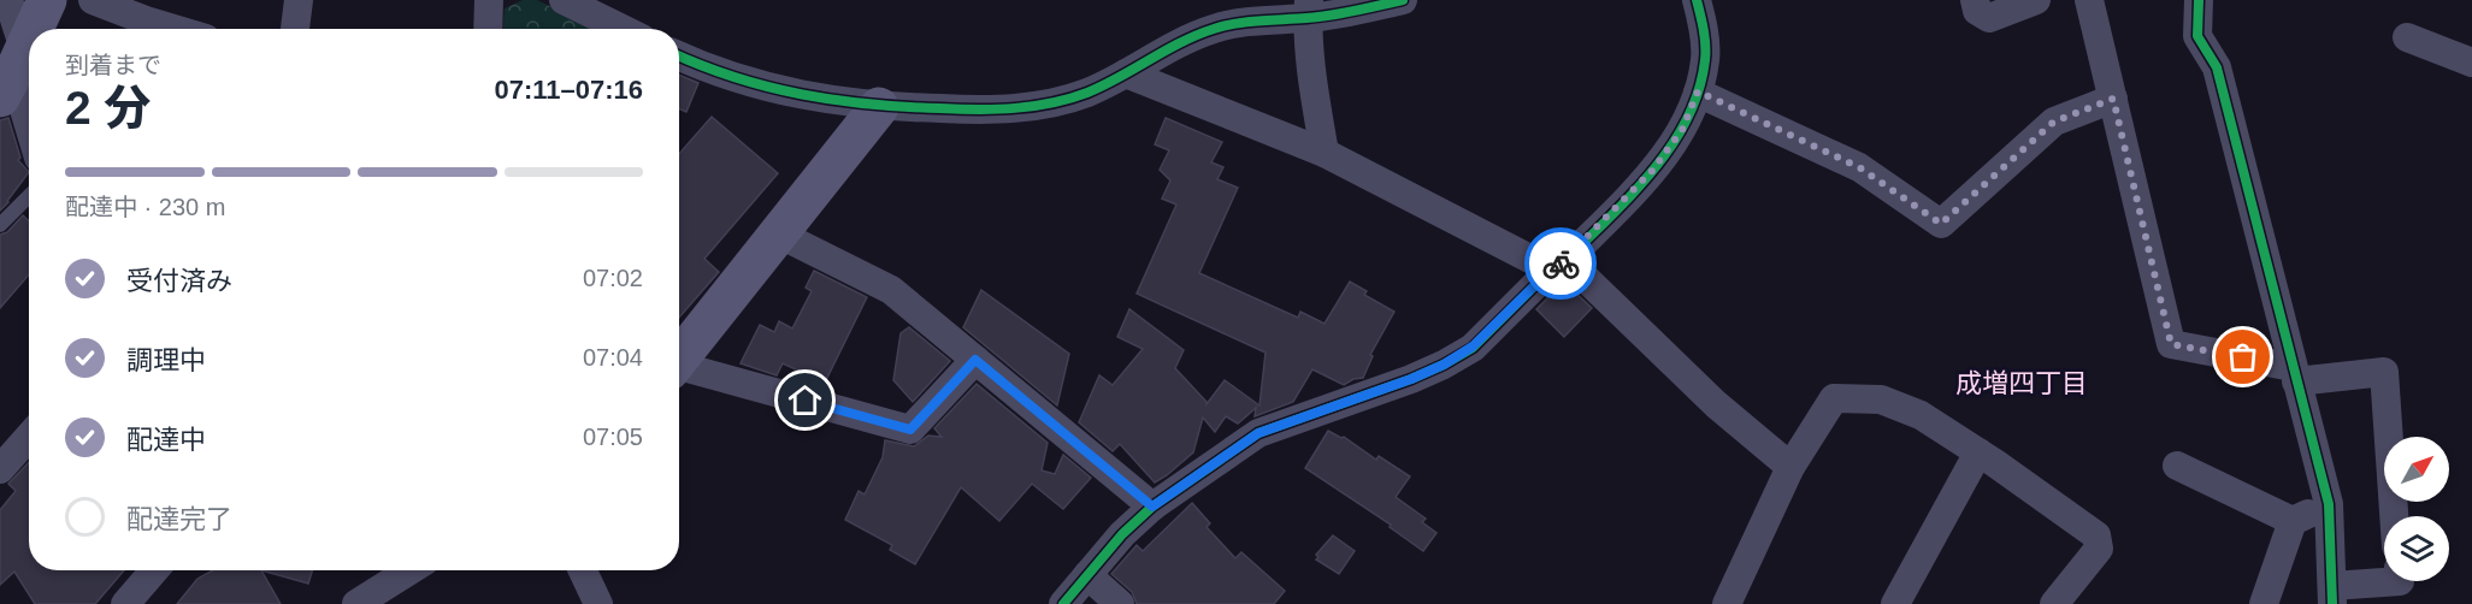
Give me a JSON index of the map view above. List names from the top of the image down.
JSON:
{
  "districts": ["成増四丁目"],
  "north": "top right",
  "page": {
    "heading": ["2 分", "到着まで", "07:11–07:16"],
    "bar": "配達中 · 230 m",
    "list": [
      ["受付済み", "07:02"],
      ["調理中", "07:04"],
      ["配達中", "07:05"],
      "配達完了"
    ]
  }
}
